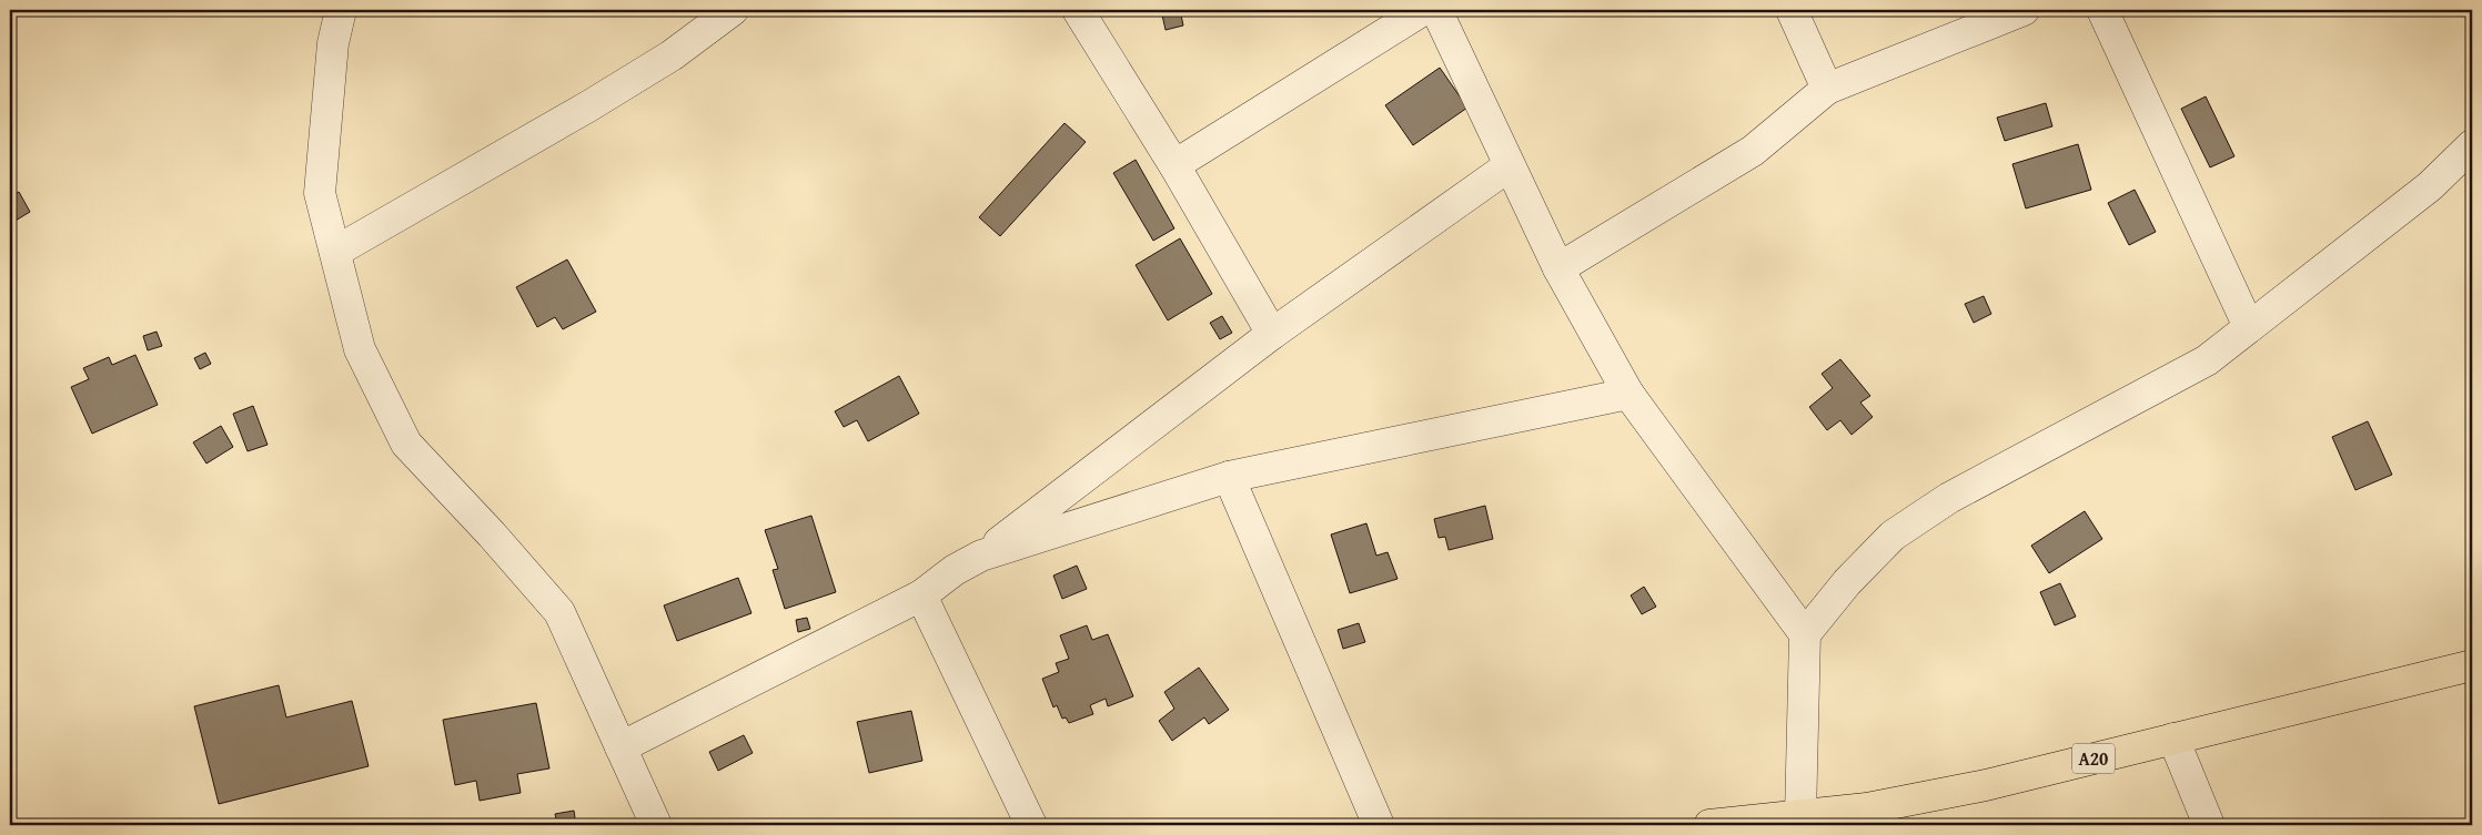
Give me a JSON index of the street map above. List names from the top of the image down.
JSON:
{
  "streets": {
    "main road": ["A20"]
  }
}
